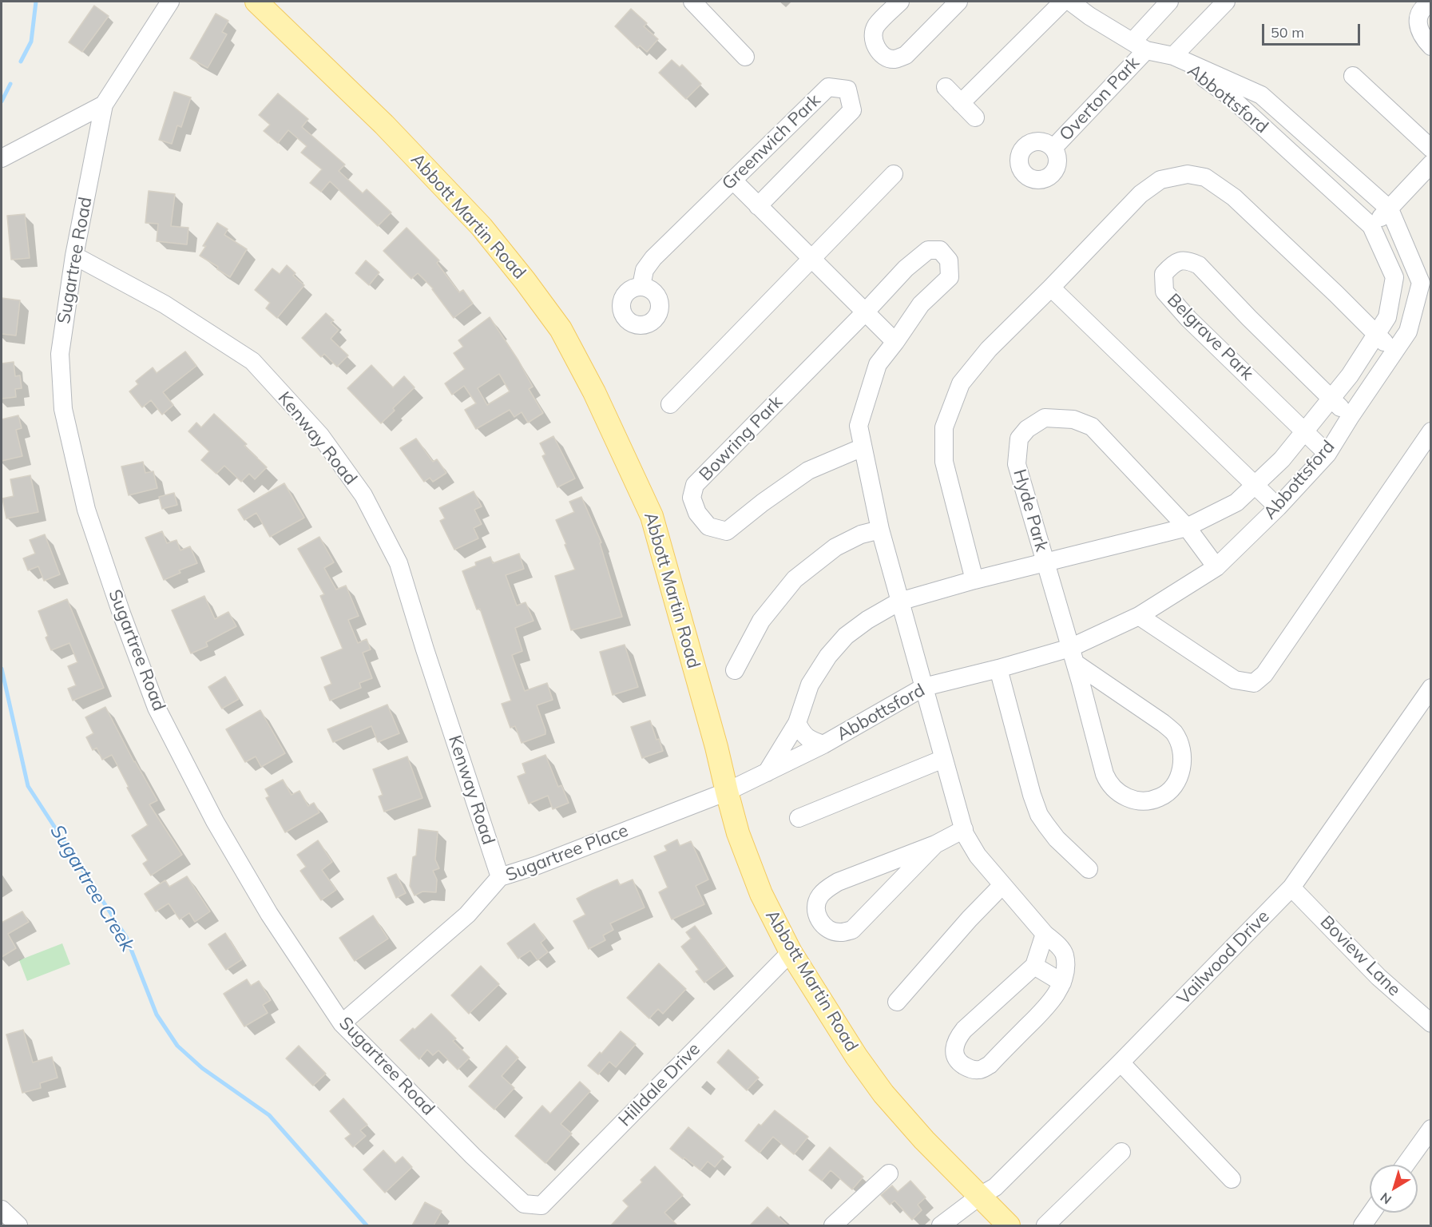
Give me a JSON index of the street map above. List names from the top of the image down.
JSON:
{
  "streets": {
    "main road": ["Abbott Martin Road"],
    "street": [
      "Overton Park",
      "Abbottsford",
      "Greenwich Park",
      "Sugartree Road",
      "Belgrave Park",
      "Kenway Road",
      "Bowring Park",
      "Hyde Park",
      "Sugartree Place",
      "Boview Lane",
      "Vailwood Drive",
      "Hilldale Drive"
    ]
  },
  "crossings": [
    ["Overton Park", "Abbottsford"],
    ["Abbottsford", "Abbott Martin Road"],
    ["Abbottsford", "Belgrave Park"],
    ["Abbottsford", "Bowring Park"],
    ["Abbottsford", "Hyde Park"],
    ["Abbottsford", "Sugartree Place"],
    ["Abbott Martin Road", "Sugartree Place"],
    ["Abbott Martin Road", "Vailwood Drive"],
    ["Abbott Martin Road", "Hilldale Drive"],
    ["Sugartree Road", "Kenway Road"],
    ["Sugartree Road", "Sugartree Place"],
    ["Sugartree Road", "Hilldale Drive"],
    ["Kenway Road", "Sugartree Place"],
    ["Boview Lane", "Vailwood Drive"]
  ],
  "water": ["Sugartree Creek"],
  "scale_bar": "50 m",
  "north": "bottom left"
}
